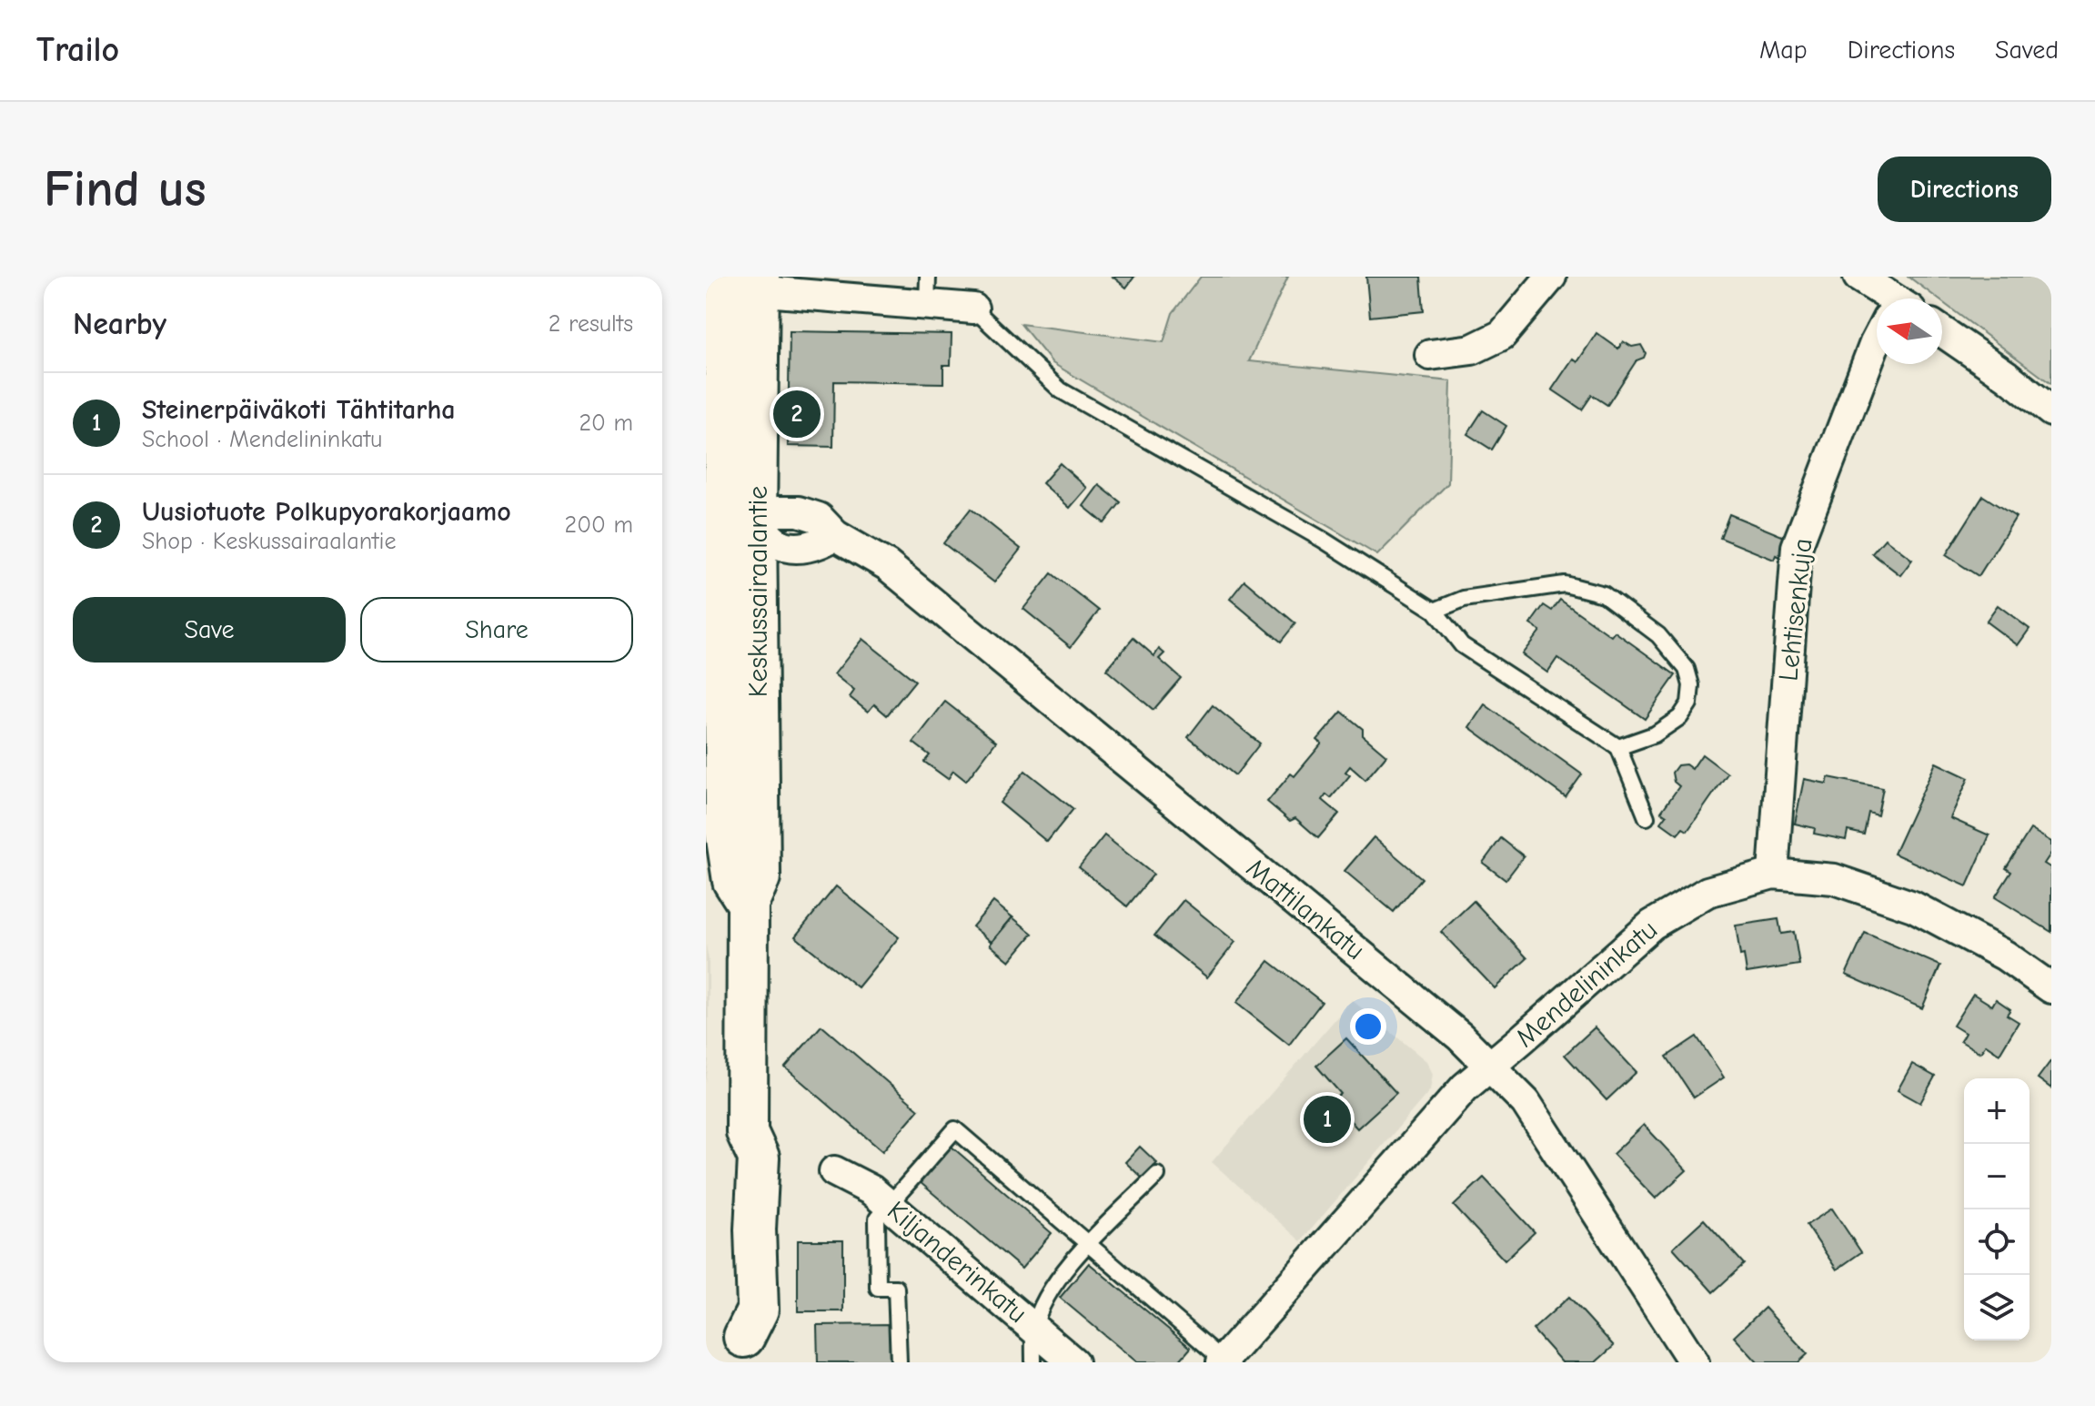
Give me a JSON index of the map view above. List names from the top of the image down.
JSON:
{
  "streets": {
    "main road": ["Keskussairaalantie"],
    "street": [
      "Lehtisenkuja",
      "Mattilankatu",
      "Mendelininkatu",
      "Kiljanderinkatu"
    ]
  },
  "crossings": [
    ["Keskussairaalantie", "Mattilankatu"],
    ["Lehtisenkuja", "Mendelininkatu"],
    ["Mattilankatu", "Mendelininkatu"]
  ],
  "north": "left",
  "page": {
    "header": "Trailo",
    "nav": ["Map", "Directions", "Saved"],
    "buttons": [
      "Directions",
      ["Save", "Share"]
    ],
    "title": "Find us",
    "heading": ["Nearby", "2 results"],
    "list": [
      {
        "mark": "1",
        "name": "Steinerpäiväkoti Tähtitarha",
        "note": "School · Mendelininkatu",
        "value": "20 m"
      },
      {
        "mark": "2",
        "name": "Uusiotuote Polkupyorakorjaamo",
        "note": "Shop · Keskussairaalantie",
        "value": "200 m"
      }
    ],
    "pins": ["2", "1"],
    "map_buttons": ["+", "−"]
  }
}
